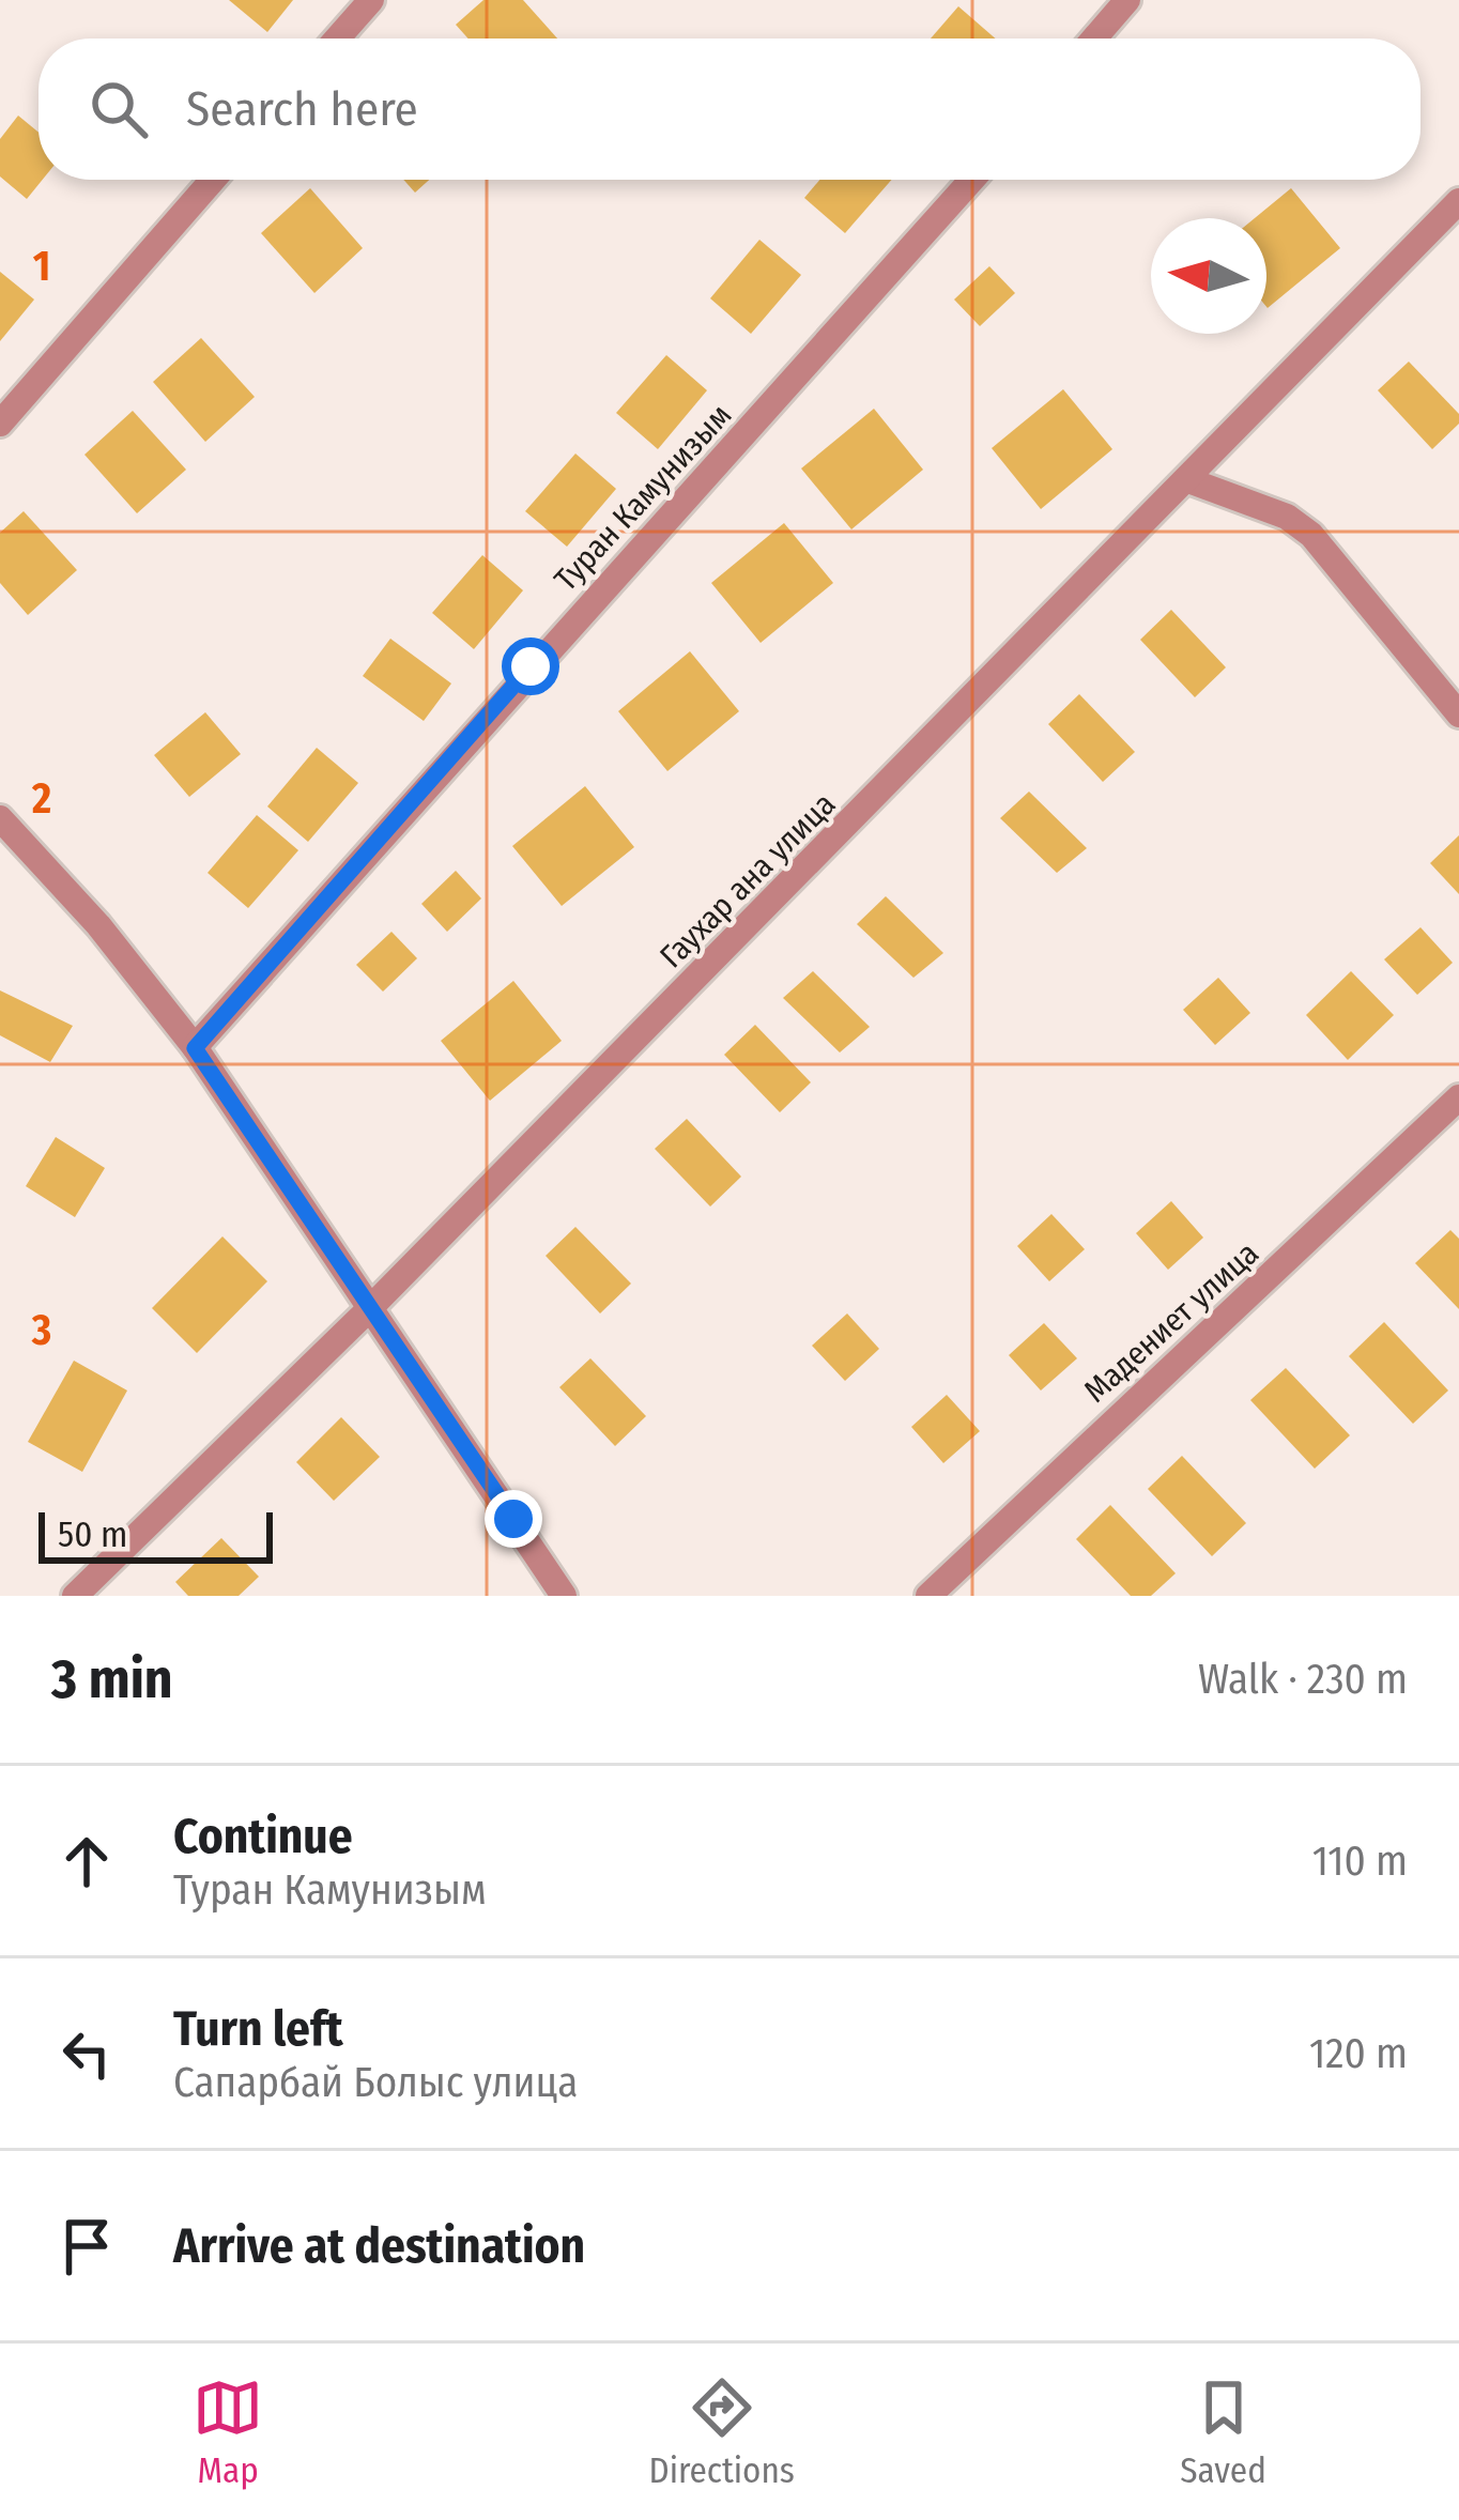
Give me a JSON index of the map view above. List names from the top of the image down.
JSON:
{
  "streets": {
    "street": ["Туран Камунизым", "Гаухар ана улица", "Мадениет улица"]
  },
  "scale_bar": "50 m",
  "north": "left",
  "page": {
    "search": "Search here",
    "scale": "50 m",
    "heading": ["3 min", "Walk · 230 m"],
    "list": [
      ["Continue", "Туран Камунизым", "110 m"],
      ["Turn left", "Сапарбай Болыс улица", "120 m"],
      "Arrive at destination"
    ],
    "nav": ["Map", "Directions", "Saved"]
  },
  "grid": {
    "rows": ["1", "2", "3"]
  }
}
